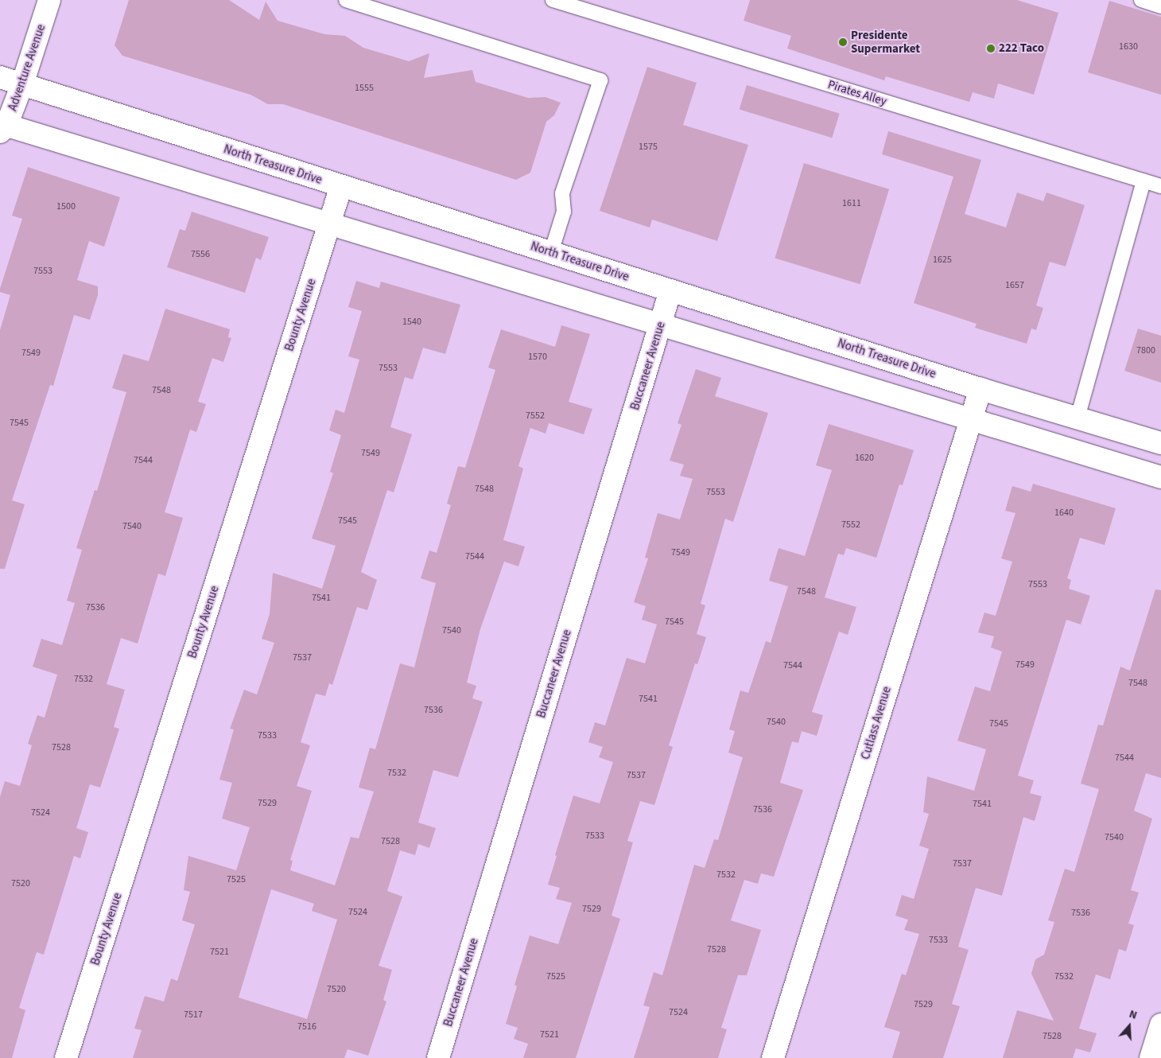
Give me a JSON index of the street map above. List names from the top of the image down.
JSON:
{
  "streets": {
    "street": [
      "Adventure Avenue",
      "North Treasure Drive",
      "Bounty Avenue",
      "Buccaneer Avenue",
      "Cutlass Avenue"
    ],
    "lane": ["Pirates Alley"]
  },
  "crossings": [
    ["Adventure Avenue", "North Treasure Drive"],
    ["North Treasure Drive", "Bounty Avenue"],
    ["North Treasure Drive", "Buccaneer Avenue"],
    ["North Treasure Drive", "Cutlass Avenue"]
  ],
  "places": ["Presidente Supermarket", "222 Taco"],
  "house_numbers": [
    "1630",
    "1555",
    "1575",
    "1611",
    "1500",
    "7556",
    "1625",
    "7553",
    "1657",
    "1540",
    "7800",
    "7549",
    "1570",
    "7553",
    "7548",
    "7552",
    "7545",
    "7549",
    "1620",
    "7544",
    "7548",
    "7553",
    "1640",
    "7545",
    "7552",
    "7540",
    "7549",
    "7544",
    "7553",
    "7548",
    "7541",
    "7536",
    "7545",
    "7540",
    "7537",
    "7549",
    "7544",
    "7532",
    "7548",
    "7541",
    "7536",
    "7540",
    "7545",
    "7533",
    "7528",
    "7544",
    "7532",
    "7537",
    "7529",
    "7541",
    "7536",
    "7524",
    "7533",
    "7540",
    "7528",
    "7537",
    "7532",
    "7525",
    "7520",
    "7529",
    "7524",
    "7536",
    "7533",
    "7528",
    "7521",
    "7525",
    "7532",
    "7520",
    "7529",
    "7524",
    "7517",
    "7516",
    "7521",
    "7528"
  ],
  "north": "top"
}
